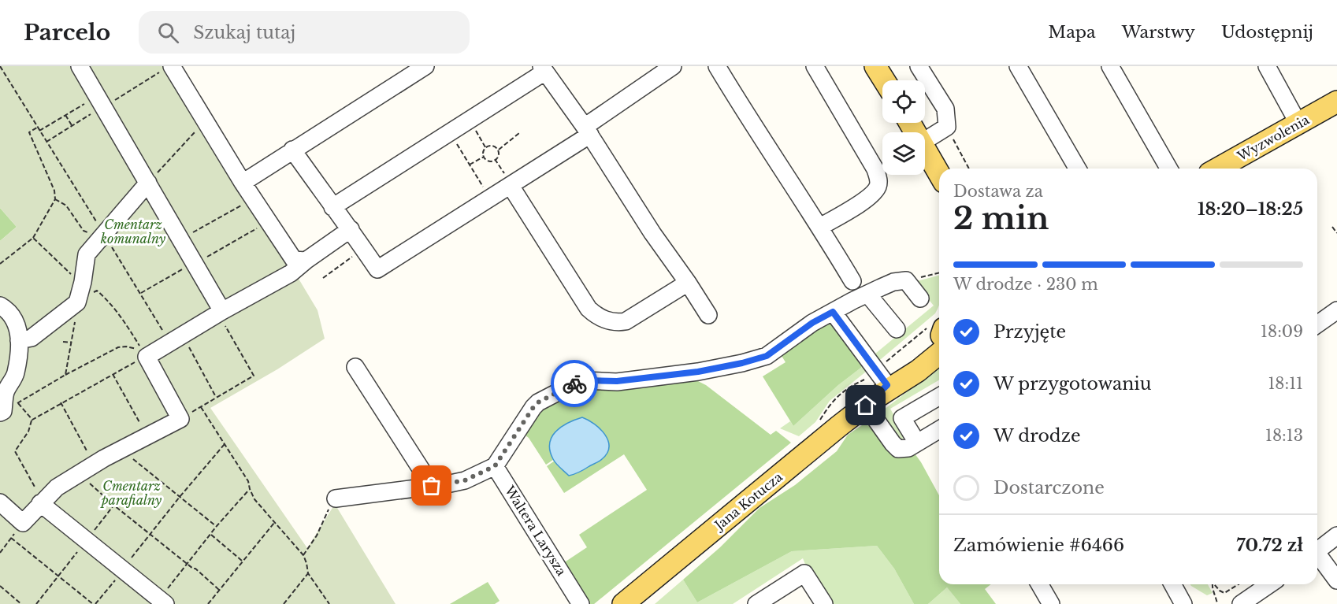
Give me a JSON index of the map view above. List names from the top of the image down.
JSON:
{
  "streets": {
    "main road": ["Wyzwolenia", "Jana Kotucza"],
    "street": ["Waltera Larysza"]
  },
  "parks": ["Cmentarz komunalny", "Cmentarz parafialny"],
  "page": {
    "header": "Parcelo",
    "search": "Szukaj tutaj",
    "nav": ["Mapa", "Warstwy", "Udostępnij"],
    "heading": ["2 min", "Dostawa za", "18:20–18:25"],
    "panel": ["Zamówienie #6466", "70.72 zł"],
    "bar": "W drodze · 230 m",
    "list": [
      ["Przyjęte", "18:09"],
      ["W przygotowaniu", "18:11"],
      ["W drodze", "18:13"],
      "Dostarczone"
    ]
  }
}
